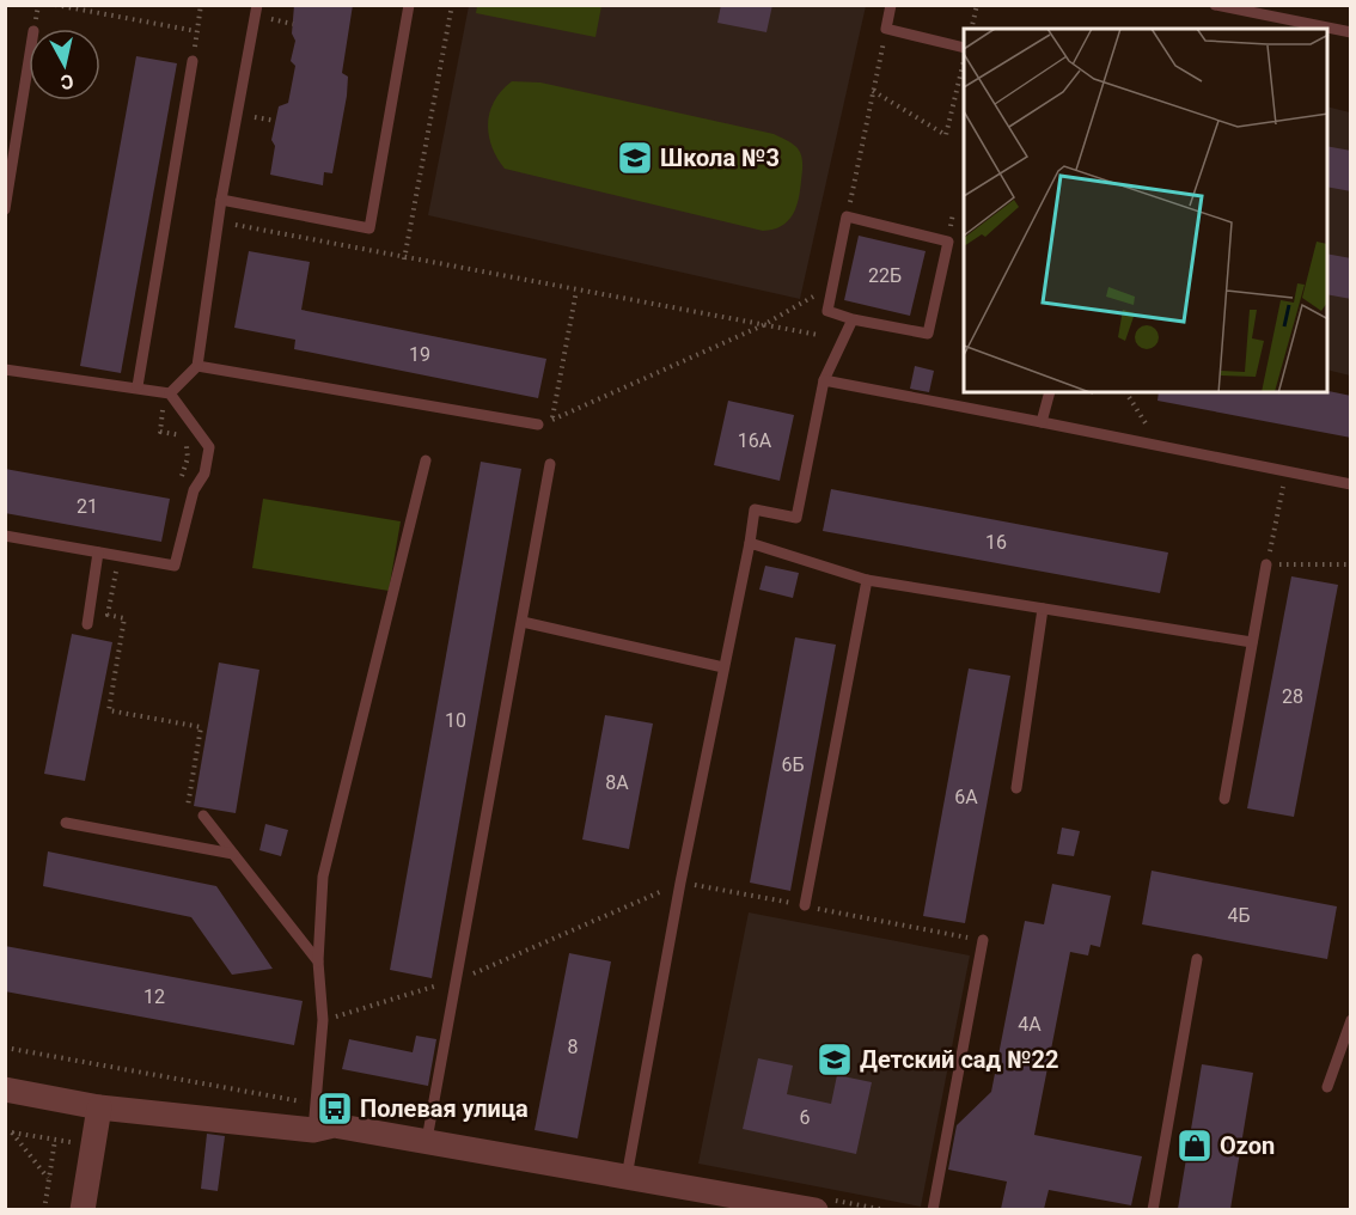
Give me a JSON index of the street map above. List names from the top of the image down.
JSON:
{
  "places": {
    "school or university": ["Школа №3", "Детский сад №22"],
    "bus stop": ["Полевая улица"],
    "shop": ["Ozon"]
  },
  "house_numbers": [
    "22Б",
    "19",
    "16А",
    "21",
    "16",
    "28",
    "10",
    "6Б",
    "8А",
    "6А",
    "4Б",
    "12",
    "4А",
    "8",
    "6"
  ],
  "north": "bottom"
}
